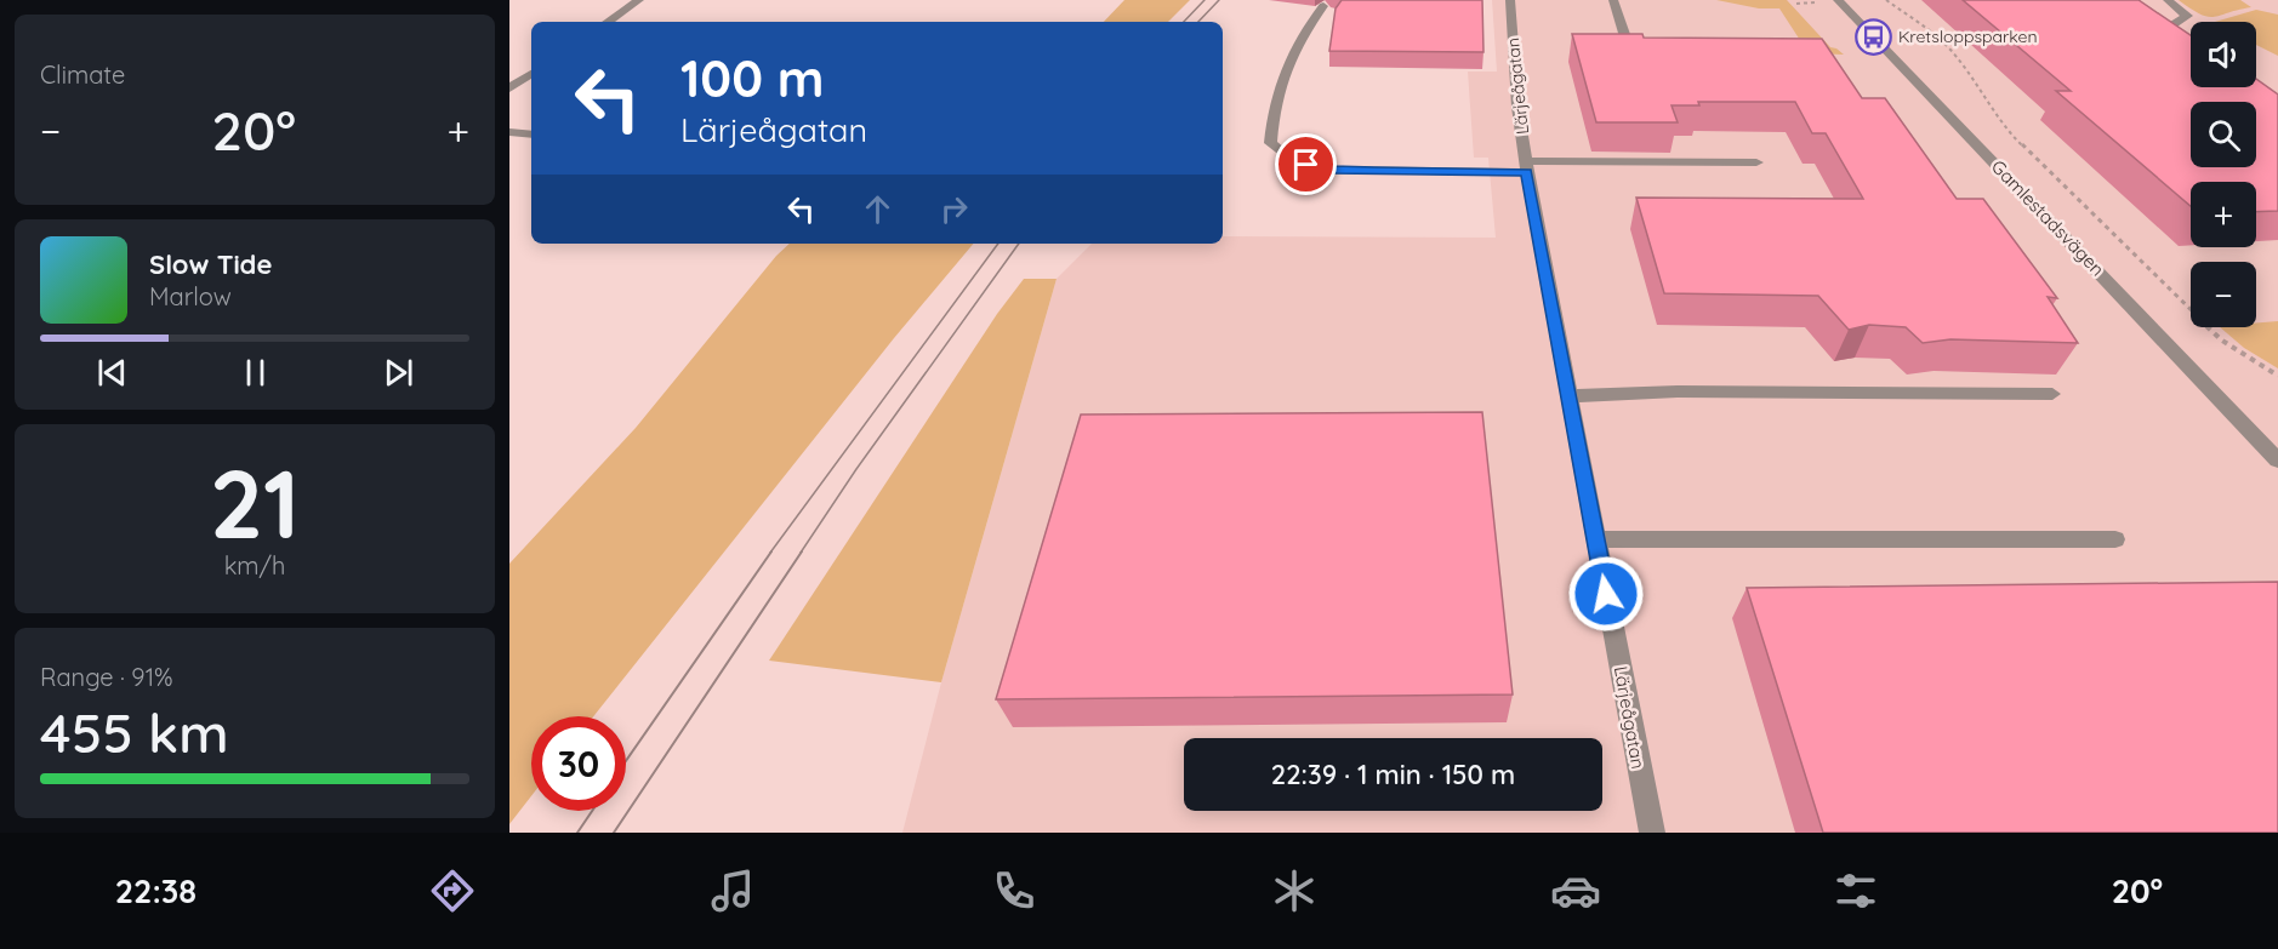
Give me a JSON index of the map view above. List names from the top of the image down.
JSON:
{
  "streets": {
    "street": ["Lärjeågatan", "Gamlestadsvägen"]
  },
  "places": {
    "bus stop": ["Kretsloppsparken"]
  },
  "page": {
    "tile": [
      "Climate",
      ["21", "km/h"],
      ["Range · 91%", "455 km"]
    ],
    "map_buttons": ["+", "−"],
    "turn": ["100 m", "Lärjeågatan"],
    "heat": ["−", "20°", "+"],
    "song": ["Slow Tide", "Marlow"],
    "limit": "30",
    "trip": "22:39 · 1 min · 150 m",
    "tabs": ["22:38", "20°"]
  }
}
